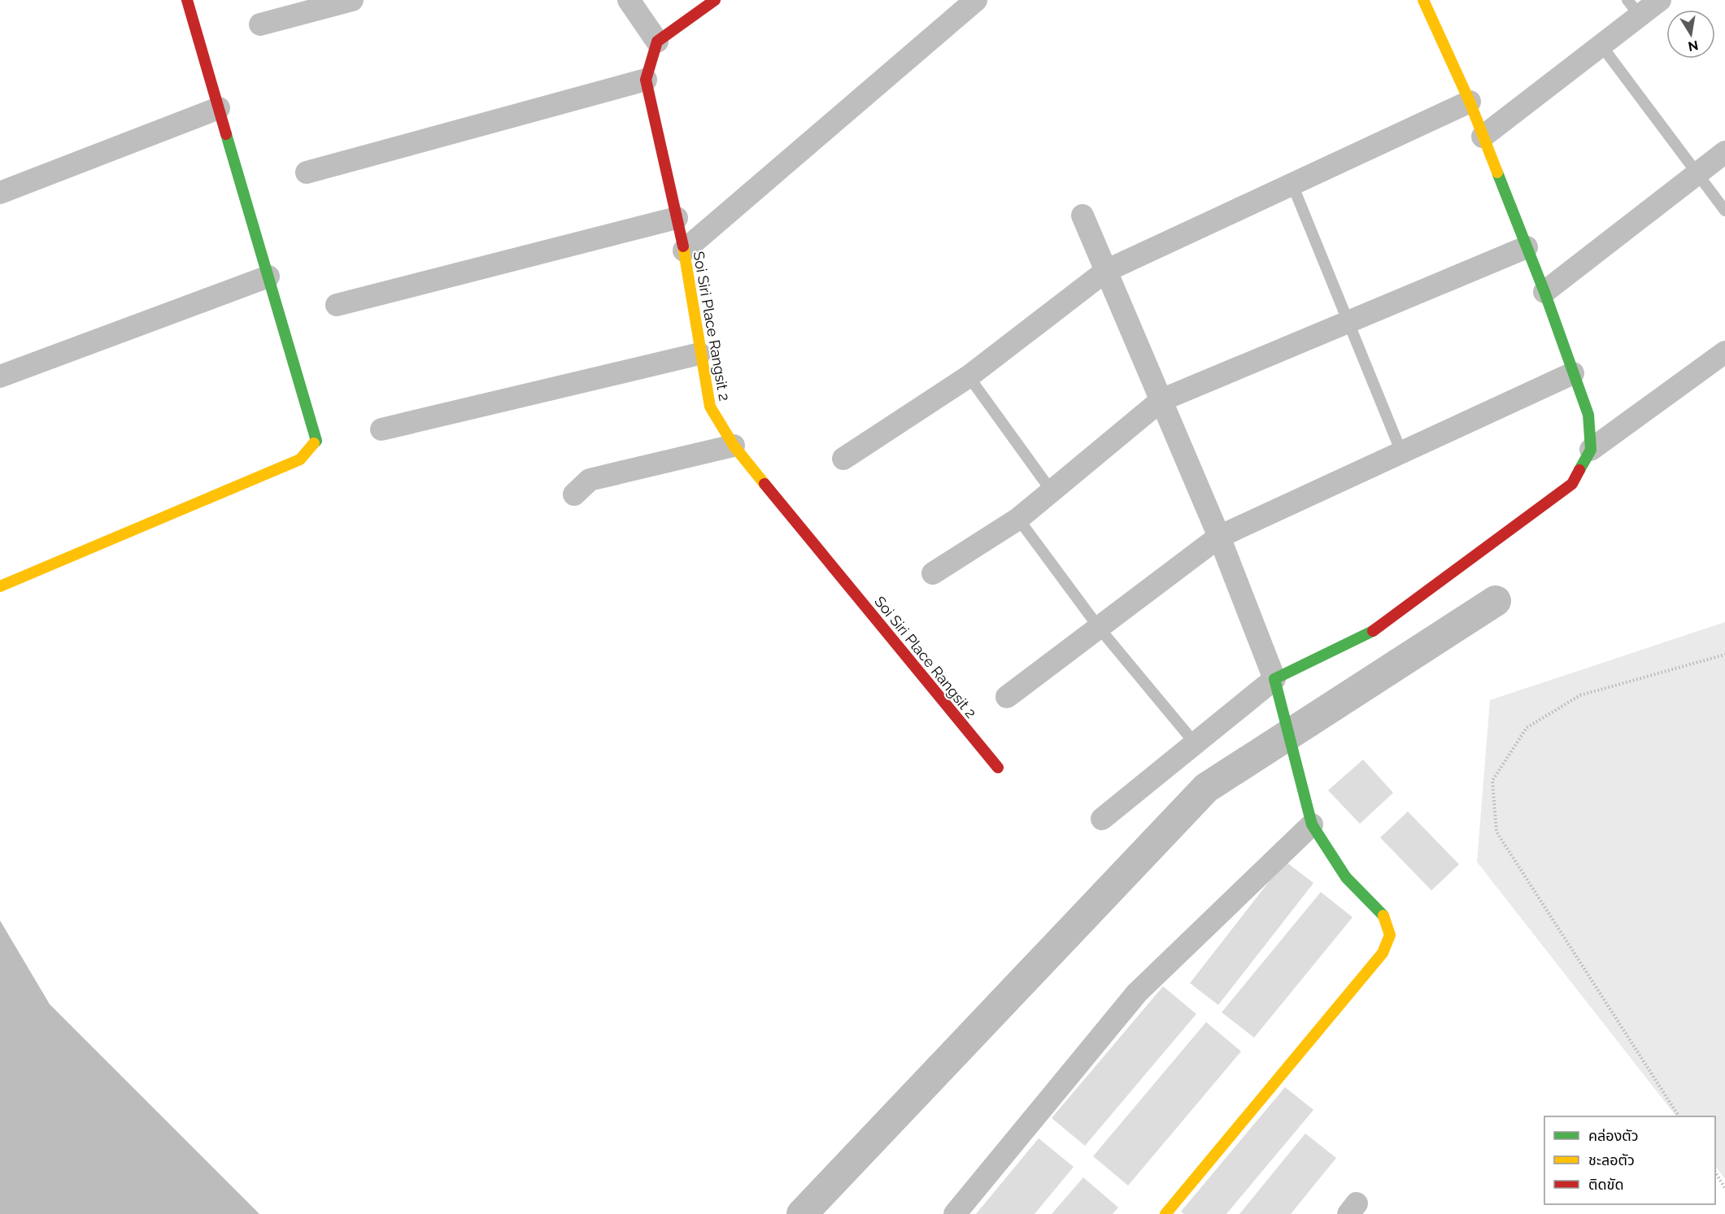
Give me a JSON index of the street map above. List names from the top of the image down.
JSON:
{
  "streets": {
    "street": ["Soi Siri Place Rangsit 2"]
  },
  "legend": ["คล่องตัว", "ชะลอตัว", "ติดขัด"],
  "north": "bottom"
}
